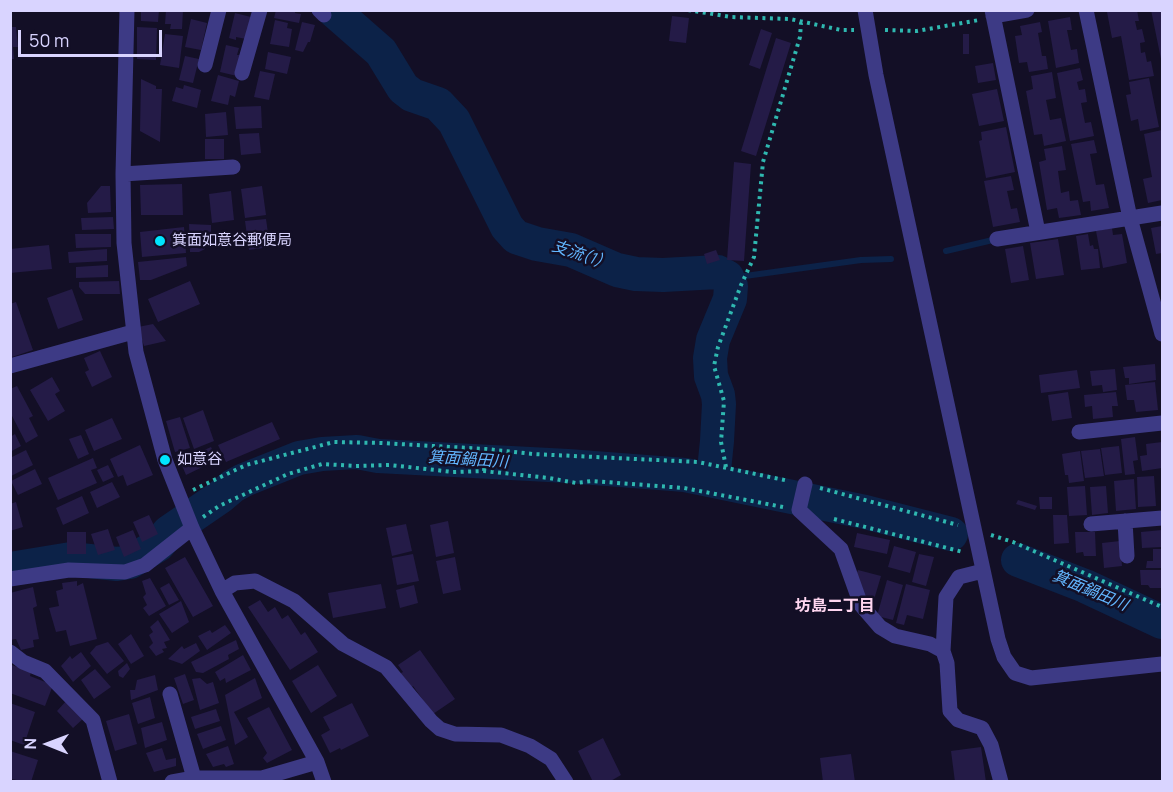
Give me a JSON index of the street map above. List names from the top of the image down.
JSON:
{
  "districts": ["坊島二丁目"],
  "water": ["支流(1)", "箕面鍋田川"],
  "places": ["箕面如意谷郵便局", "如意谷"],
  "scale_bar": "50 m",
  "north": "left"
}
